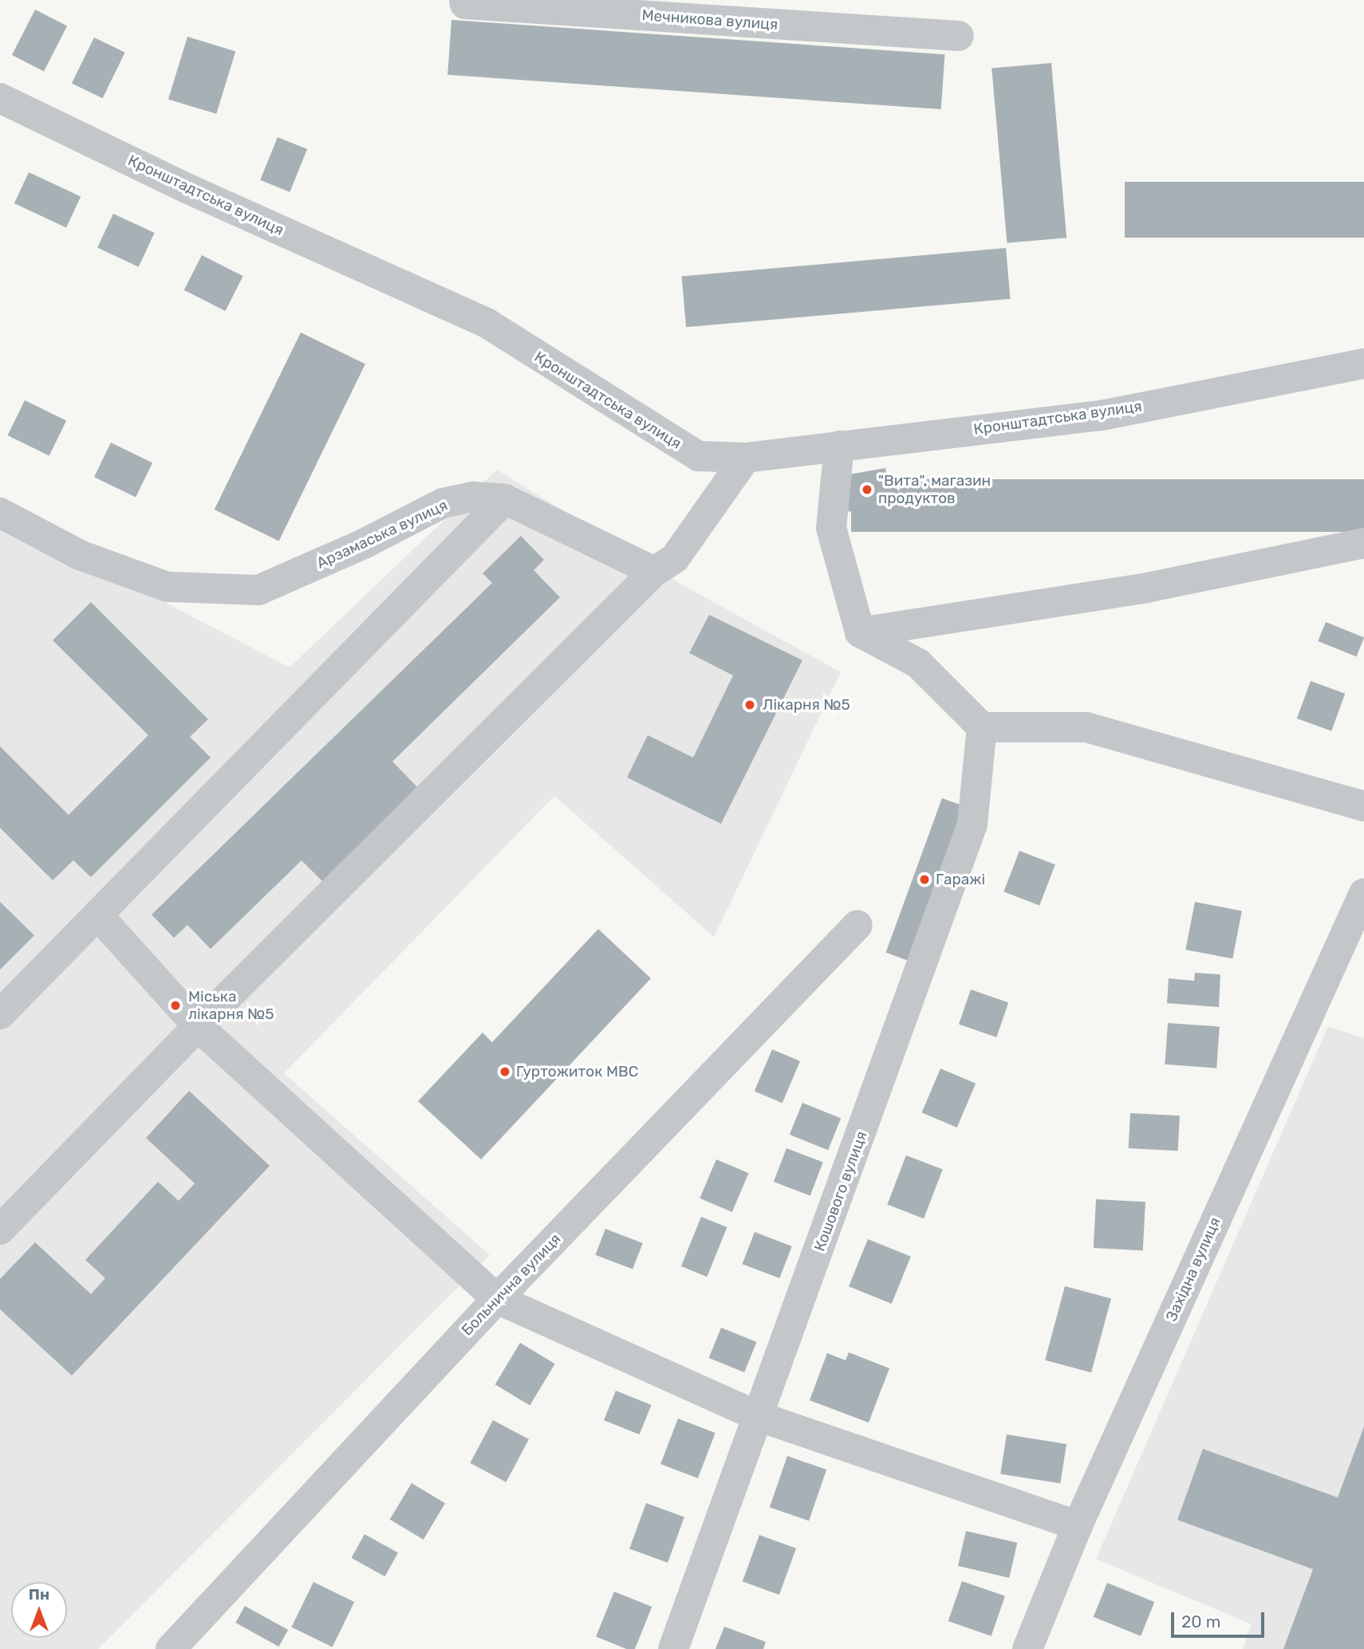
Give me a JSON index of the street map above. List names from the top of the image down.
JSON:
{
  "streets": {
    "street": [
      "Мечникова вулиця",
      "Кронштадтська вулиця",
      "Арзамаська вулиця",
      "Кошового вулиця",
      "Західна вулиця",
      "Больнична вулиця"
    ]
  },
  "places": [
    "\"Вита\", магазин продуктов",
    "Лікарня №5",
    "Гаражі",
    "Міська лікарня №5",
    "Гуртожиток МВС"
  ],
  "scale_bar": "20 m",
  "north": "top"
}
